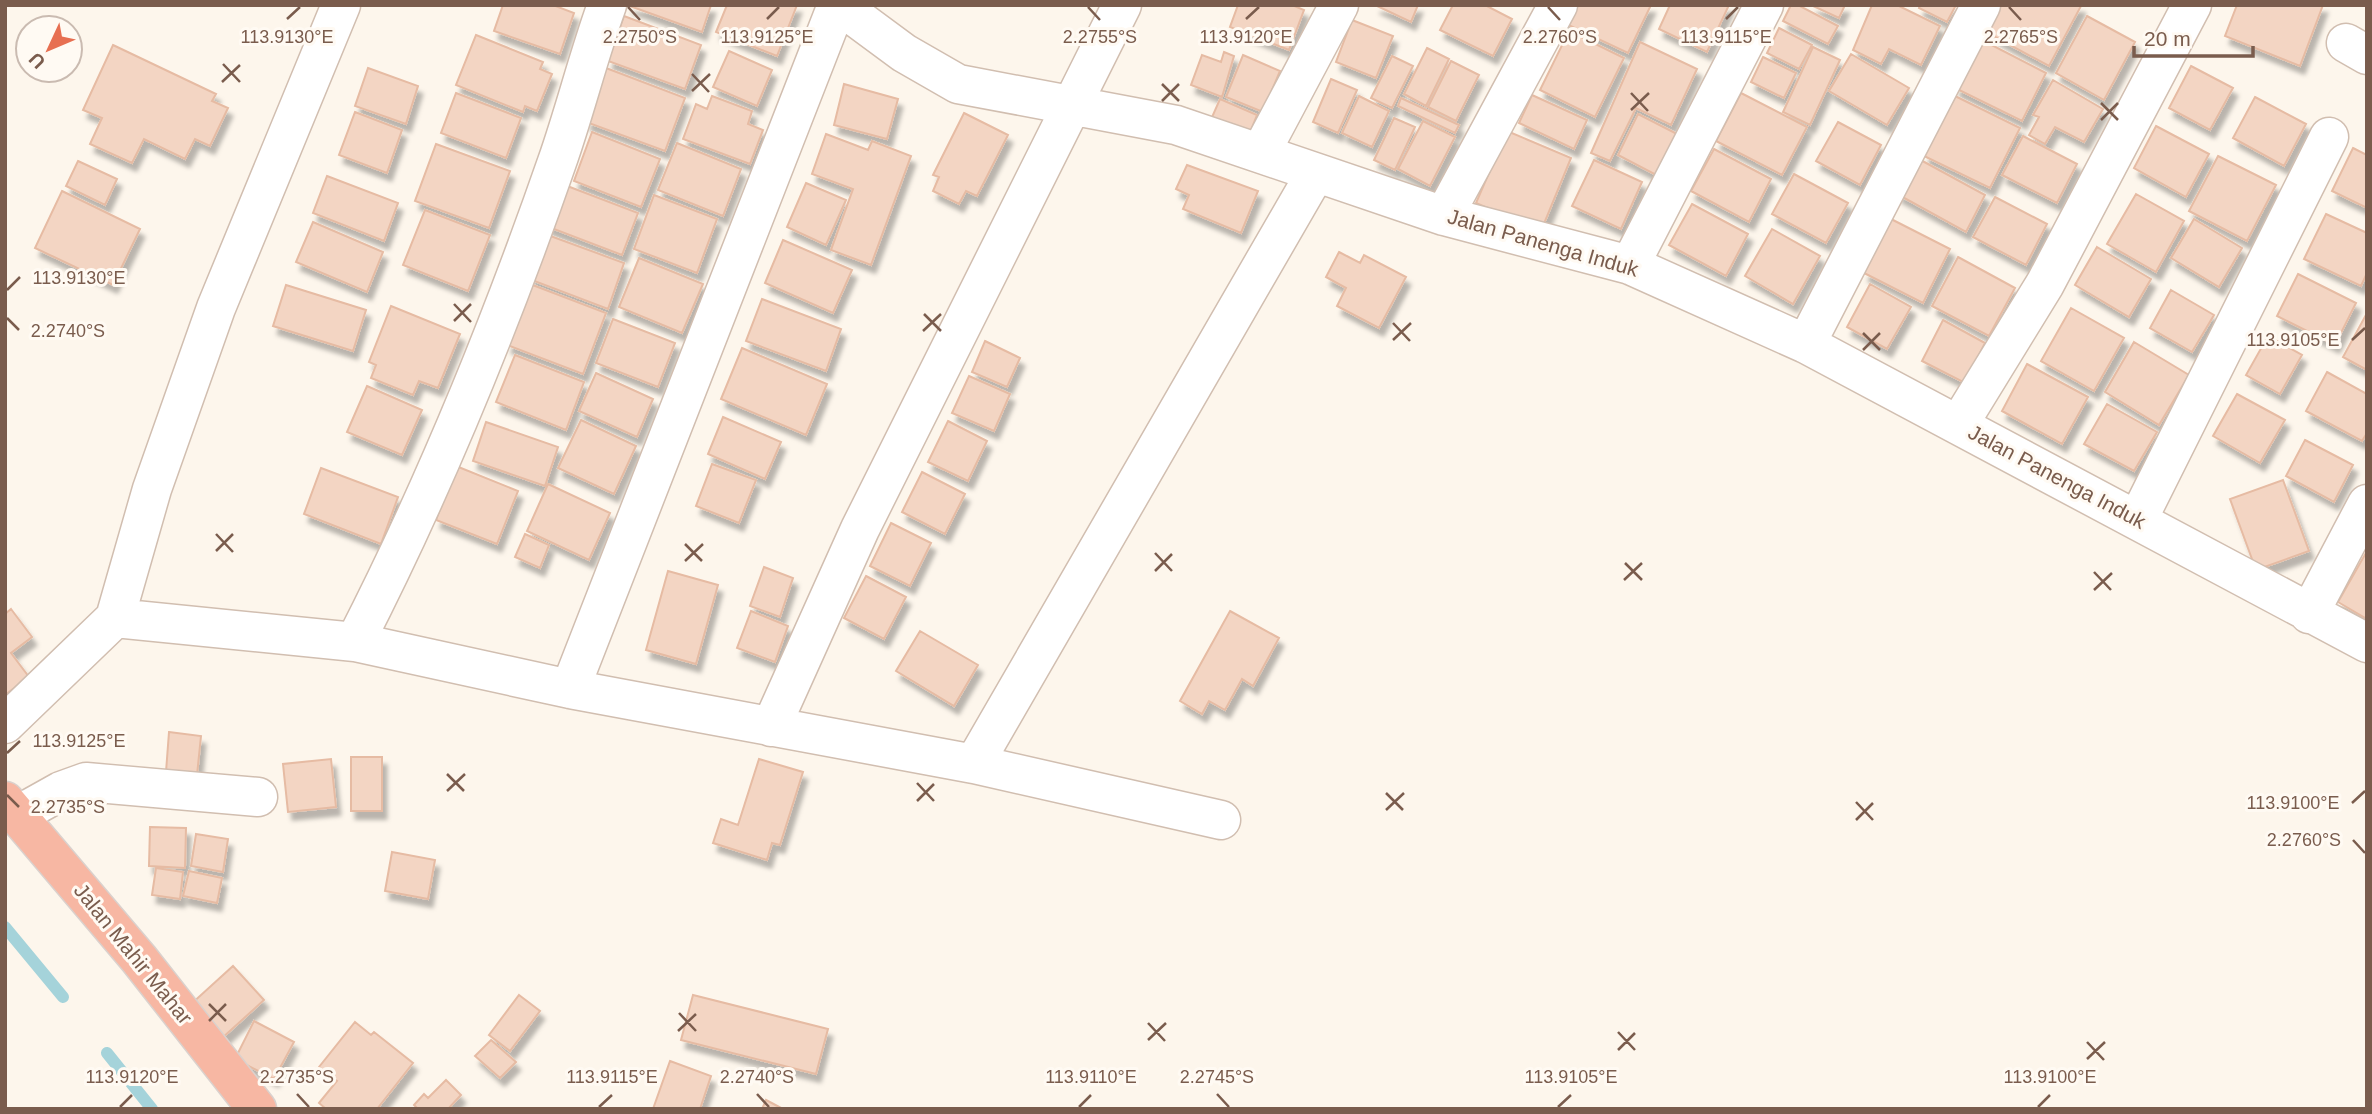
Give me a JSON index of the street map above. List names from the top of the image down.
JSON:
{
  "streets": {
    "highway": ["Jalan Mahir Mahar"],
    "street": ["Jalan Panenga Induk"]
  },
  "scale_bar": "20 m",
  "north": "bottom left",
  "coordinates": [
    "113.9130°E",
    "113.9125°E",
    "113.9120°E",
    "113.9115°E",
    "2.2750°S",
    "2.2755°S",
    "2.2760°S",
    "2.2765°S",
    "2.2740°S",
    "113.9105°E",
    "113.9100°E",
    "2.2735°S",
    "2.2745°S",
    "113.9110°E"
  ]
}
